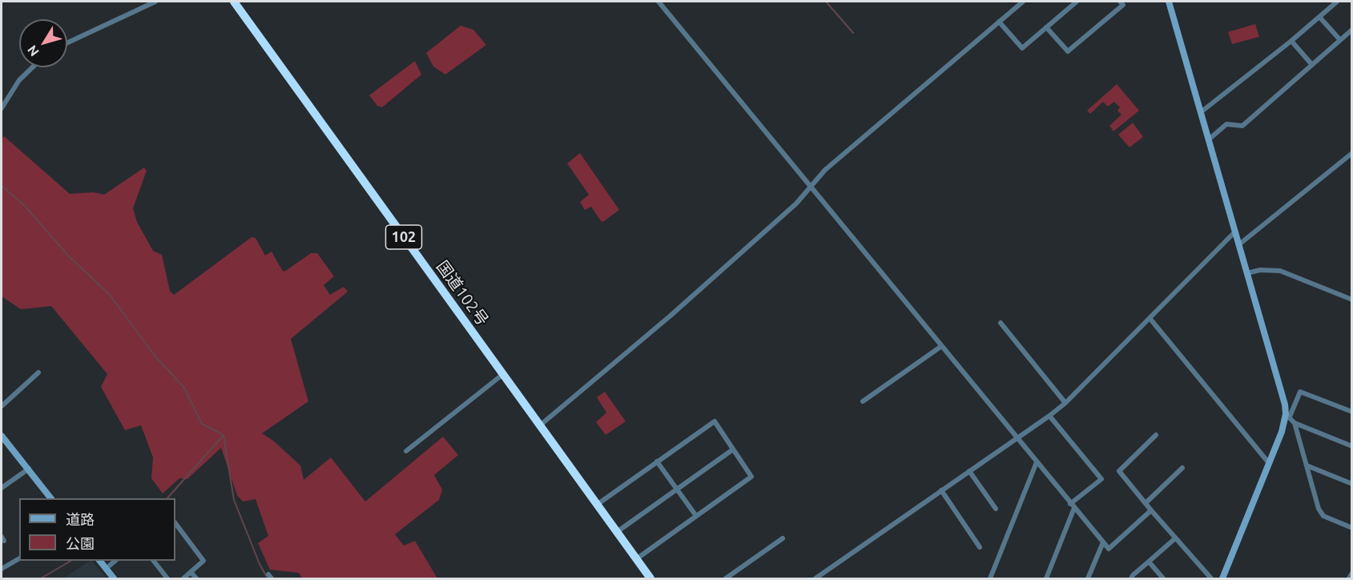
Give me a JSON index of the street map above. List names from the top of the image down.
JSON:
{
  "streets": {
    "highway": ["102", "国道102号"]
  },
  "legend": ["道路", "公園"],
  "north": "bottom left"
}
